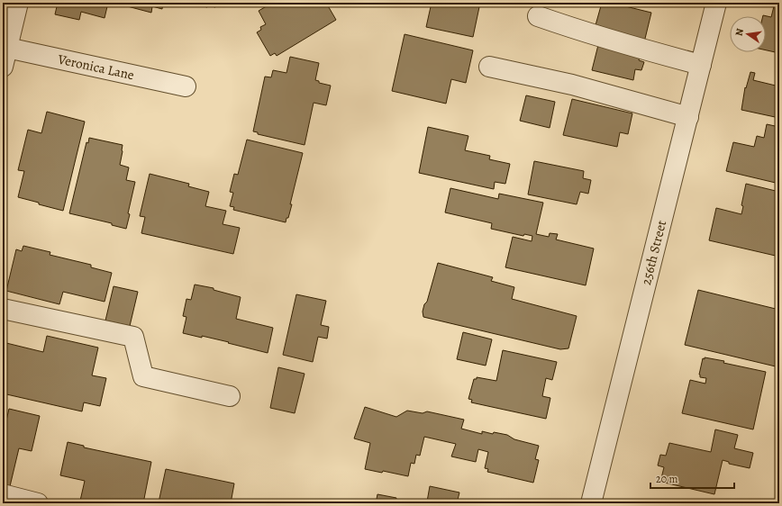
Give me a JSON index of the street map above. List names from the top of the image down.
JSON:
{
  "streets": {
    "street": ["Veronica Lane", "256th Street"]
  },
  "scale_bar": "20 m",
  "north": "left"
}
